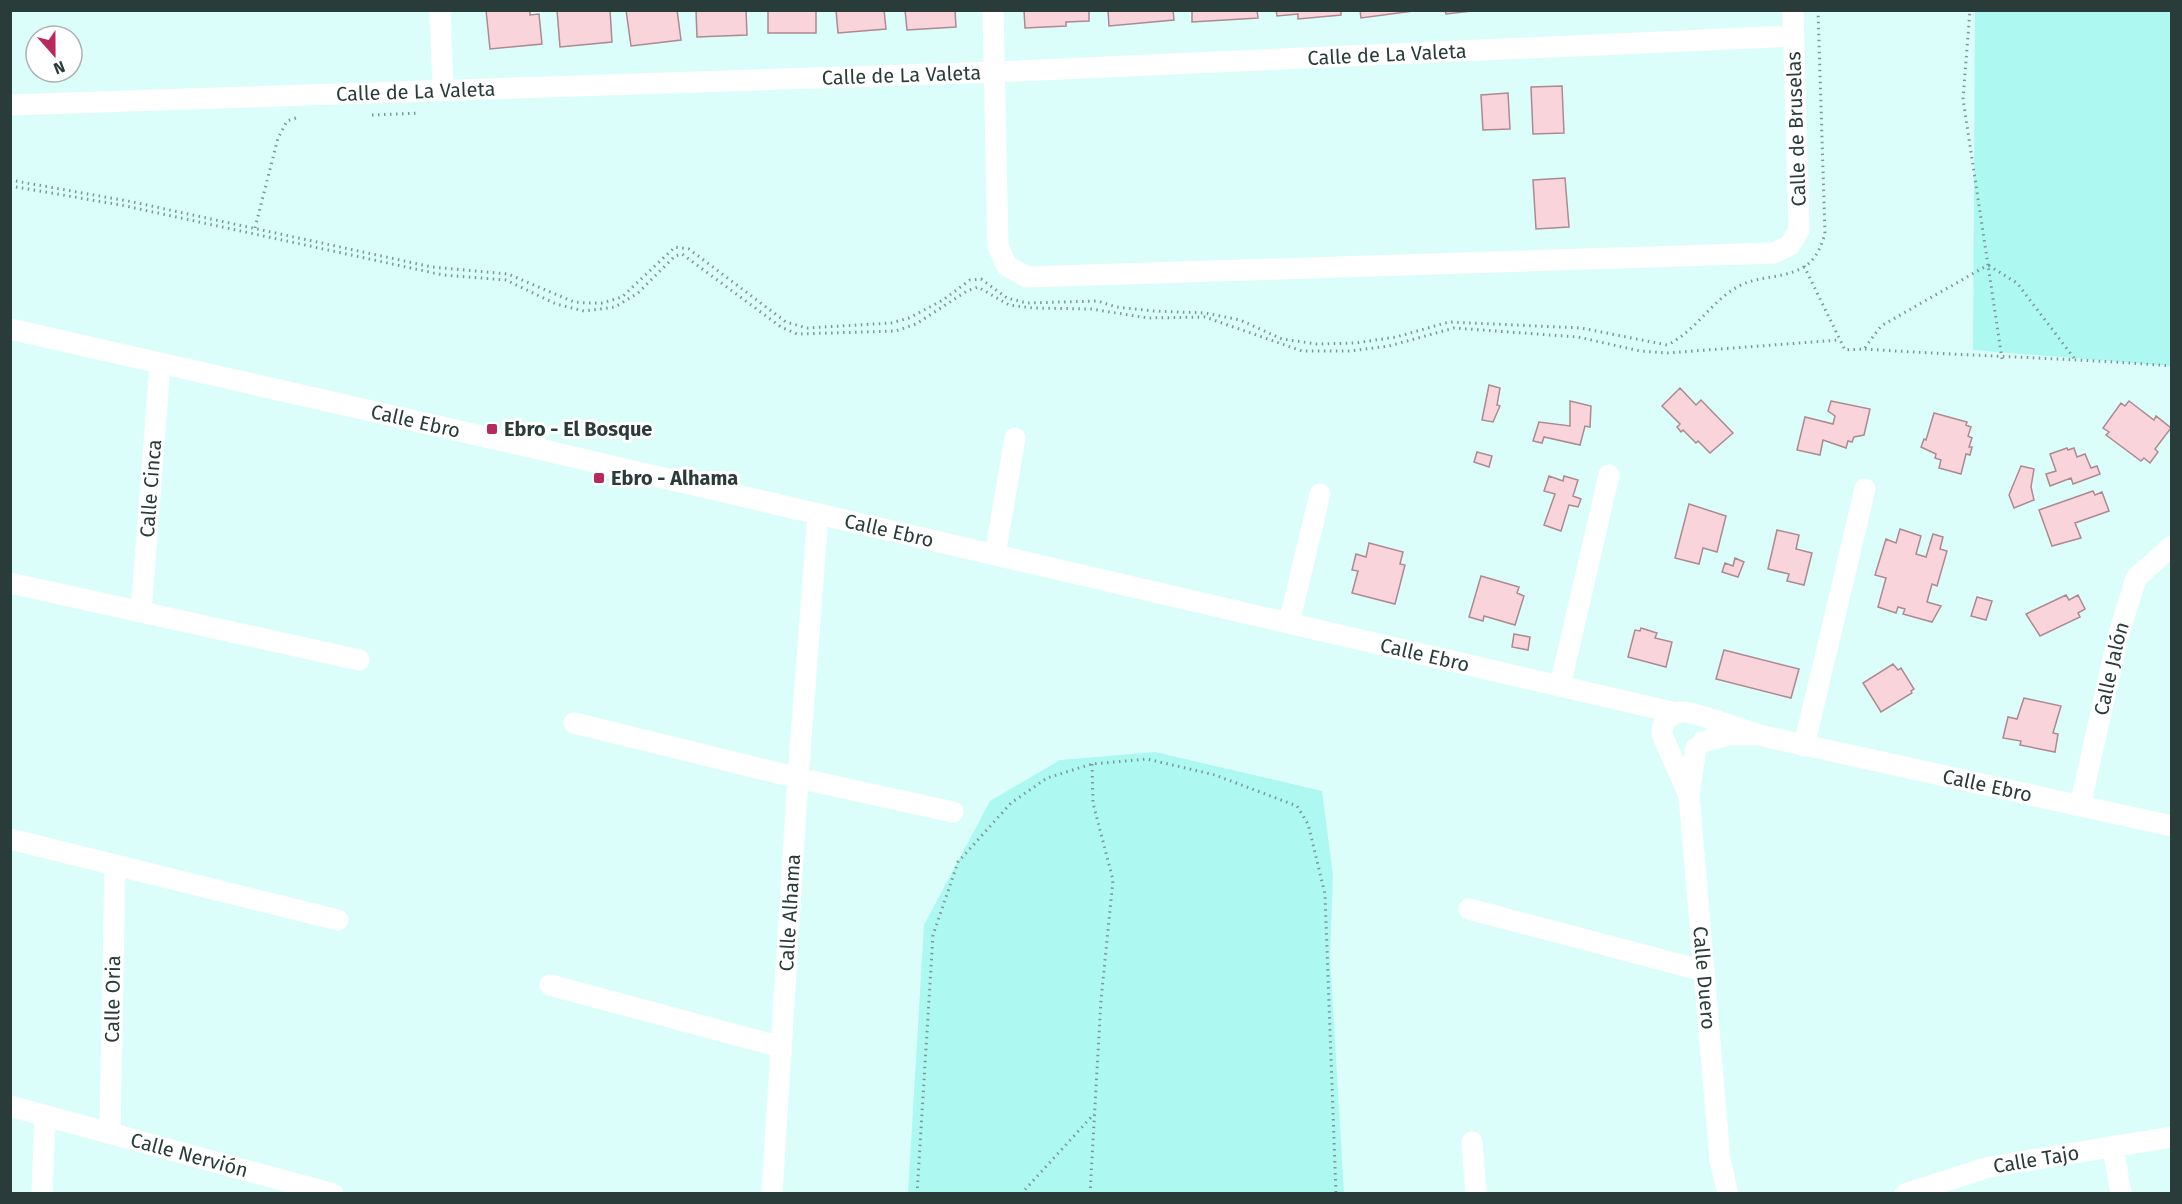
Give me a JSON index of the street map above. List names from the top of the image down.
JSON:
{
  "streets": {
    "street": [
      "Calle de La Valeta",
      "Calle de Bruselas",
      "Calle Ebro",
      "Calle Cinca",
      "Calle Jalón",
      "Calle Alhama",
      "Calle Duero",
      "Calle Oria",
      "Calle Nervión",
      "Calle Tajo"
    ]
  },
  "crossings": [
    ["Calle de La Valeta", "Calle de Bruselas"],
    ["Calle Ebro", "Calle Cinca"],
    ["Calle Ebro", "Calle Jalón"],
    ["Calle Ebro", "Calle Alhama"],
    ["Calle Ebro", "Calle Duero"],
    ["Calle Oria", "Calle Nervión"]
  ],
  "places": {
    "transit": ["Ebro - El Bosque", "Ebro - Alhama"]
  },
  "north": "bottom"
}
